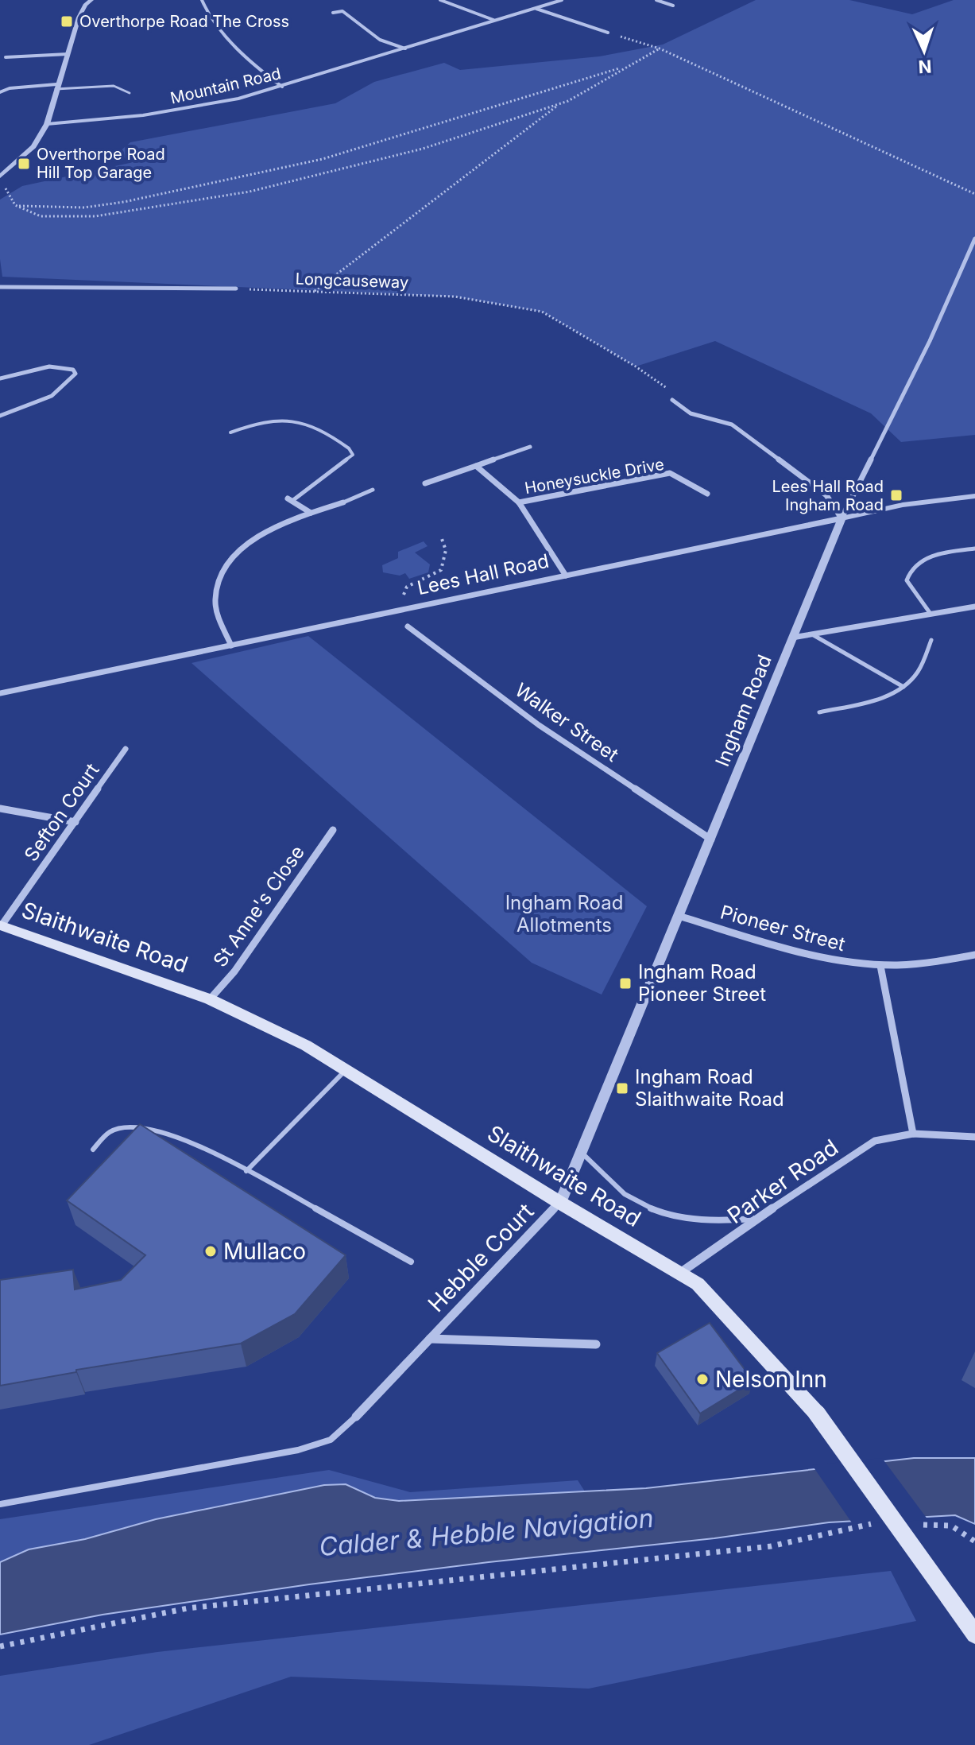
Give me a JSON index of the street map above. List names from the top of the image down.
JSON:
{
  "streets": {
    "main road": ["Slaithwaite Road"],
    "street": [
      "Mountain Road",
      "Honeysuckle Drive",
      "Lees Hall Road",
      "Ingham Road",
      "Walker Street",
      "Sefton Court",
      "St Anne's Close",
      "Pioneer Street",
      "Parker Road",
      "Hebble Court"
    ],
    "path": ["Longcauseway"]
  },
  "crossings": [
    ["Honeysuckle Drive", "Lees Hall Road"],
    ["Lees Hall Road", "Ingham Road"],
    ["Ingham Road", "Walker Street"],
    ["Ingham Road", "Pioneer Street"],
    ["Ingham Road", "Slaithwaite Road"],
    ["Ingham Road", "Hebble Court"],
    ["Sefton Court", "Slaithwaite Road"],
    ["St Anne's Close", "Slaithwaite Road"],
    ["Slaithwaite Road", "Parker Road"],
    ["Slaithwaite Road", "Hebble Court"]
  ],
  "water": ["Calder & Hebble Navigation"],
  "parks": ["Ingham Road Allotments"],
  "places": {
    "transit": [
      "Overthorpe Road The Cross",
      "Overthorpe Road Hill Top Garage",
      "Lees Hall Road Ingham Road",
      "Ingham Road Pioneer Street",
      "Ingham Road Slaithwaite Road"
    ],
    "other": ["Mullaco", "Nelson Inn"]
  },
  "north": "bottom"
}
